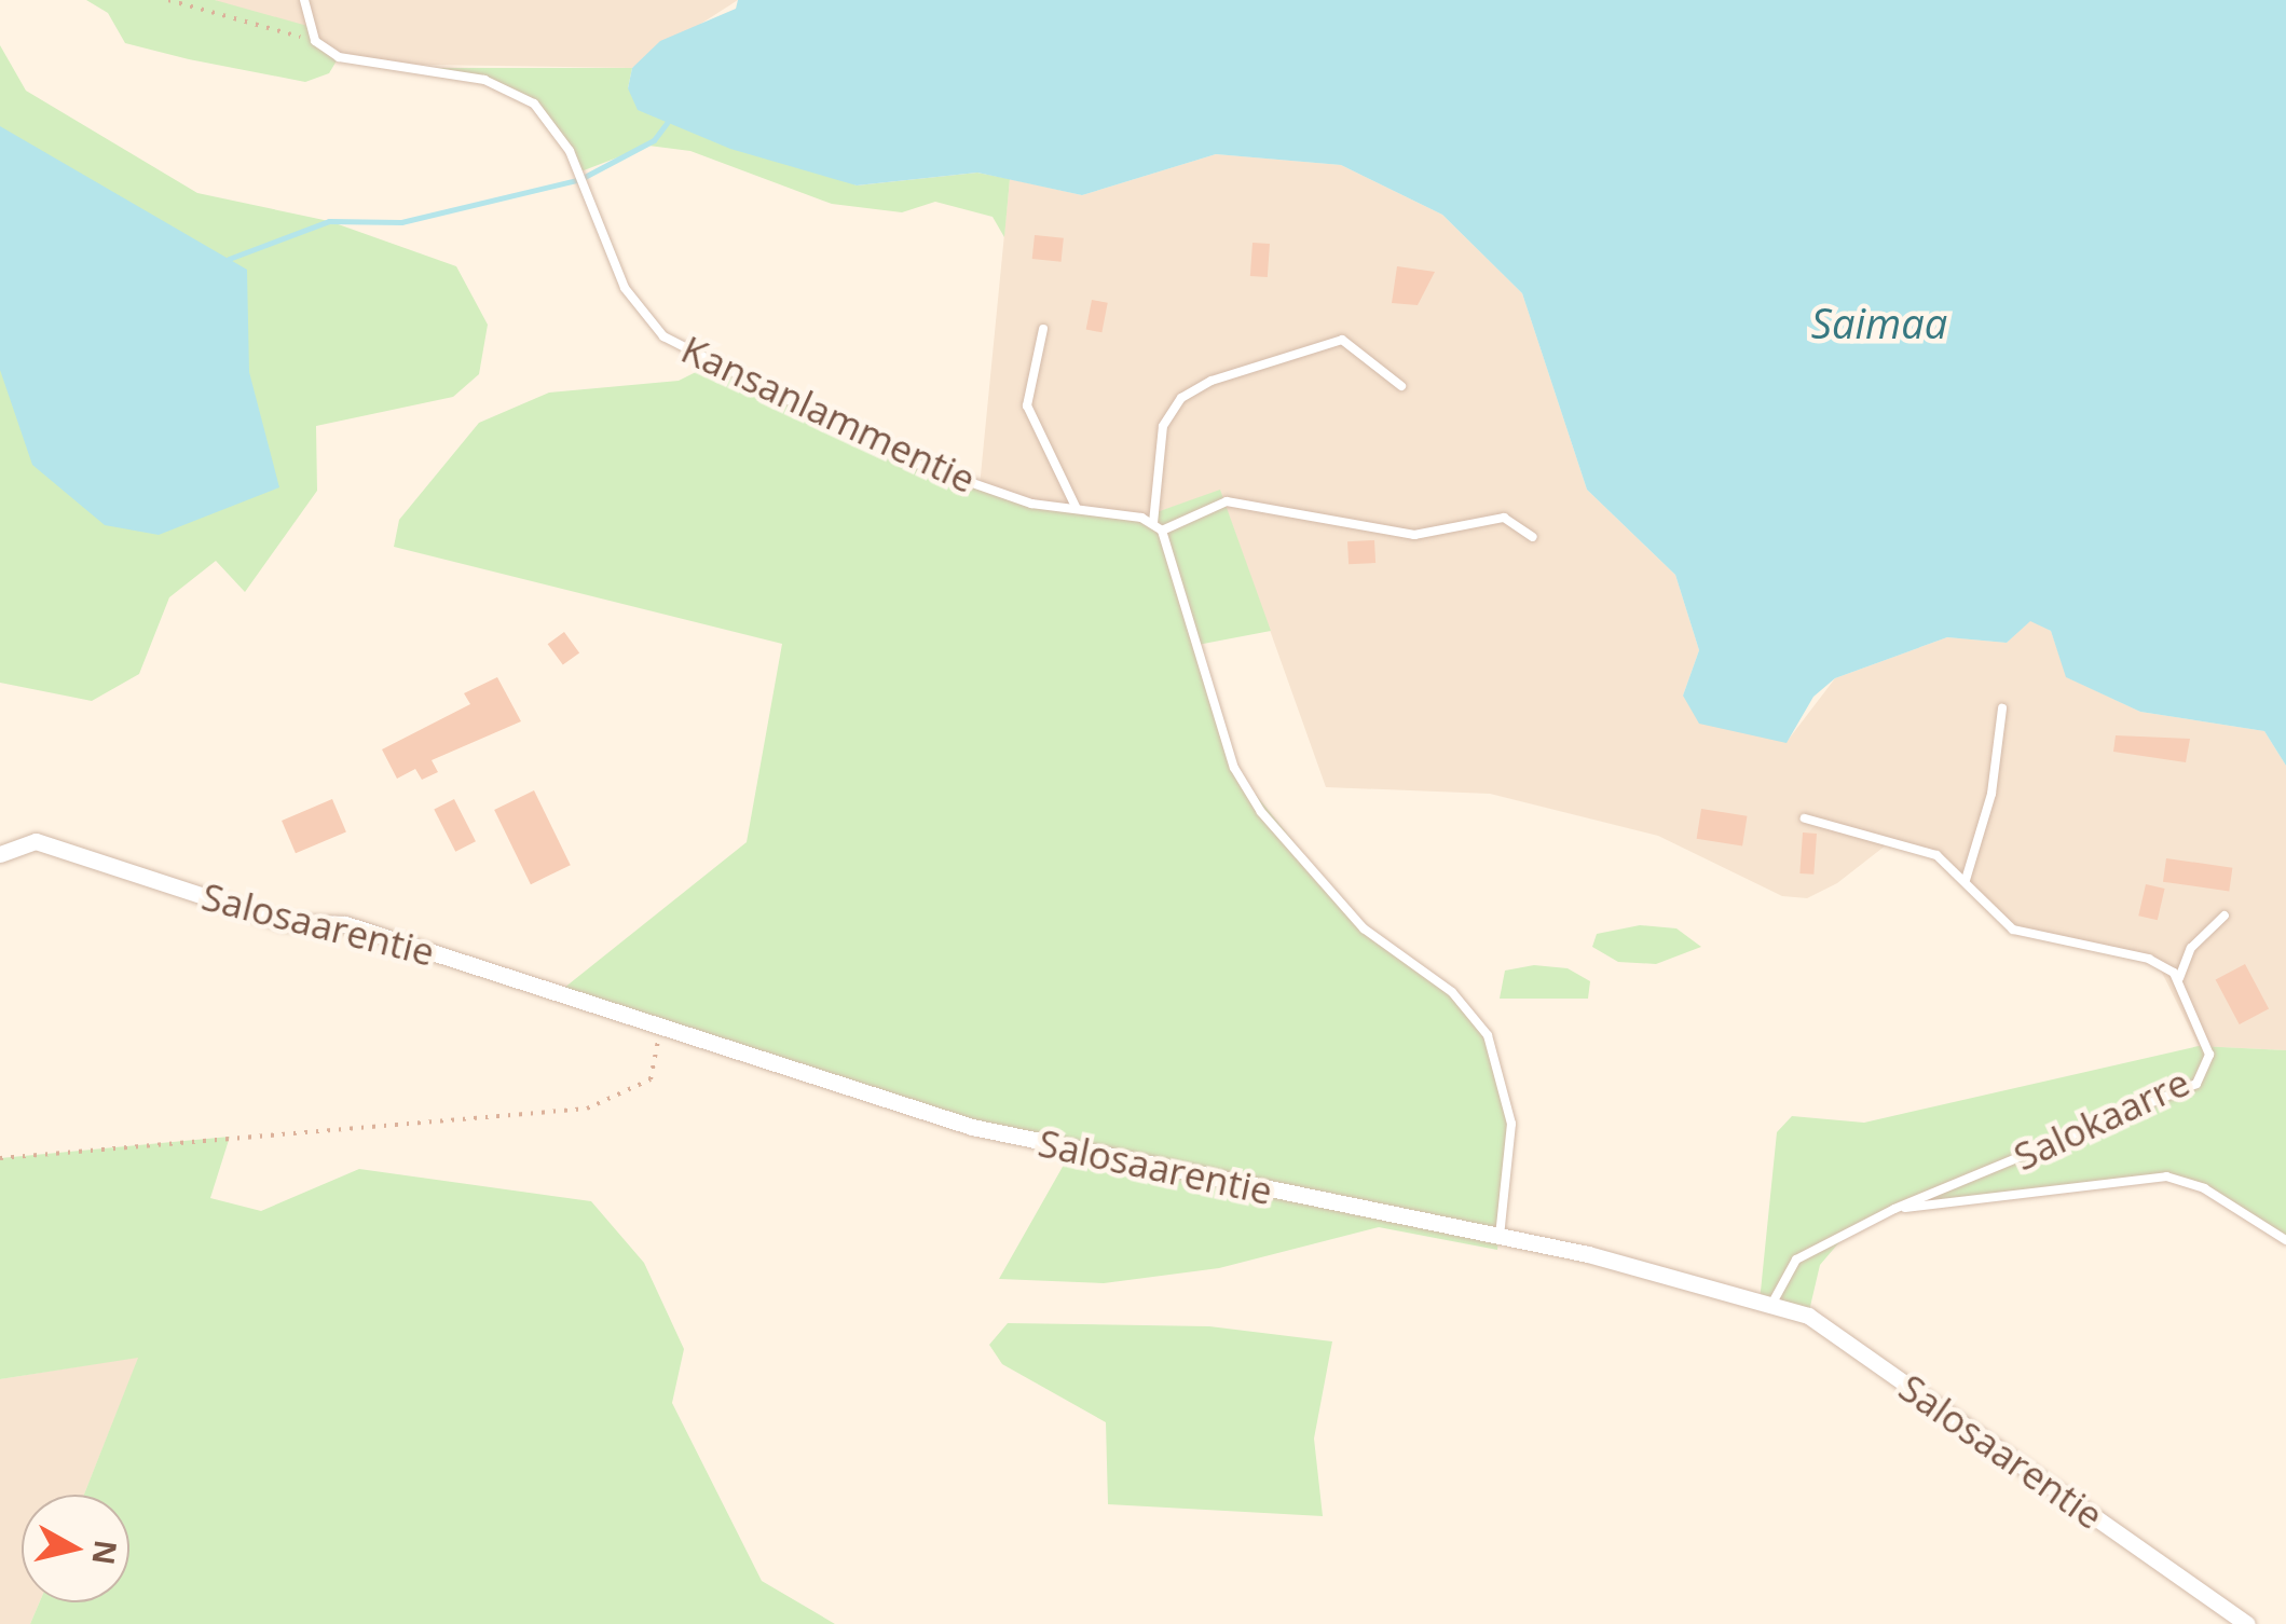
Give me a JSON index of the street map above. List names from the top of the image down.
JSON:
{
  "streets": {
    "street": ["Salosaarentie"],
    "lane": ["Kansanlammentie", "Salokaarre"]
  },
  "crossings": [
    ["Salosaarentie", "Salokaarre"]
  ],
  "water": ["Saimaa"],
  "north": "right"
}
